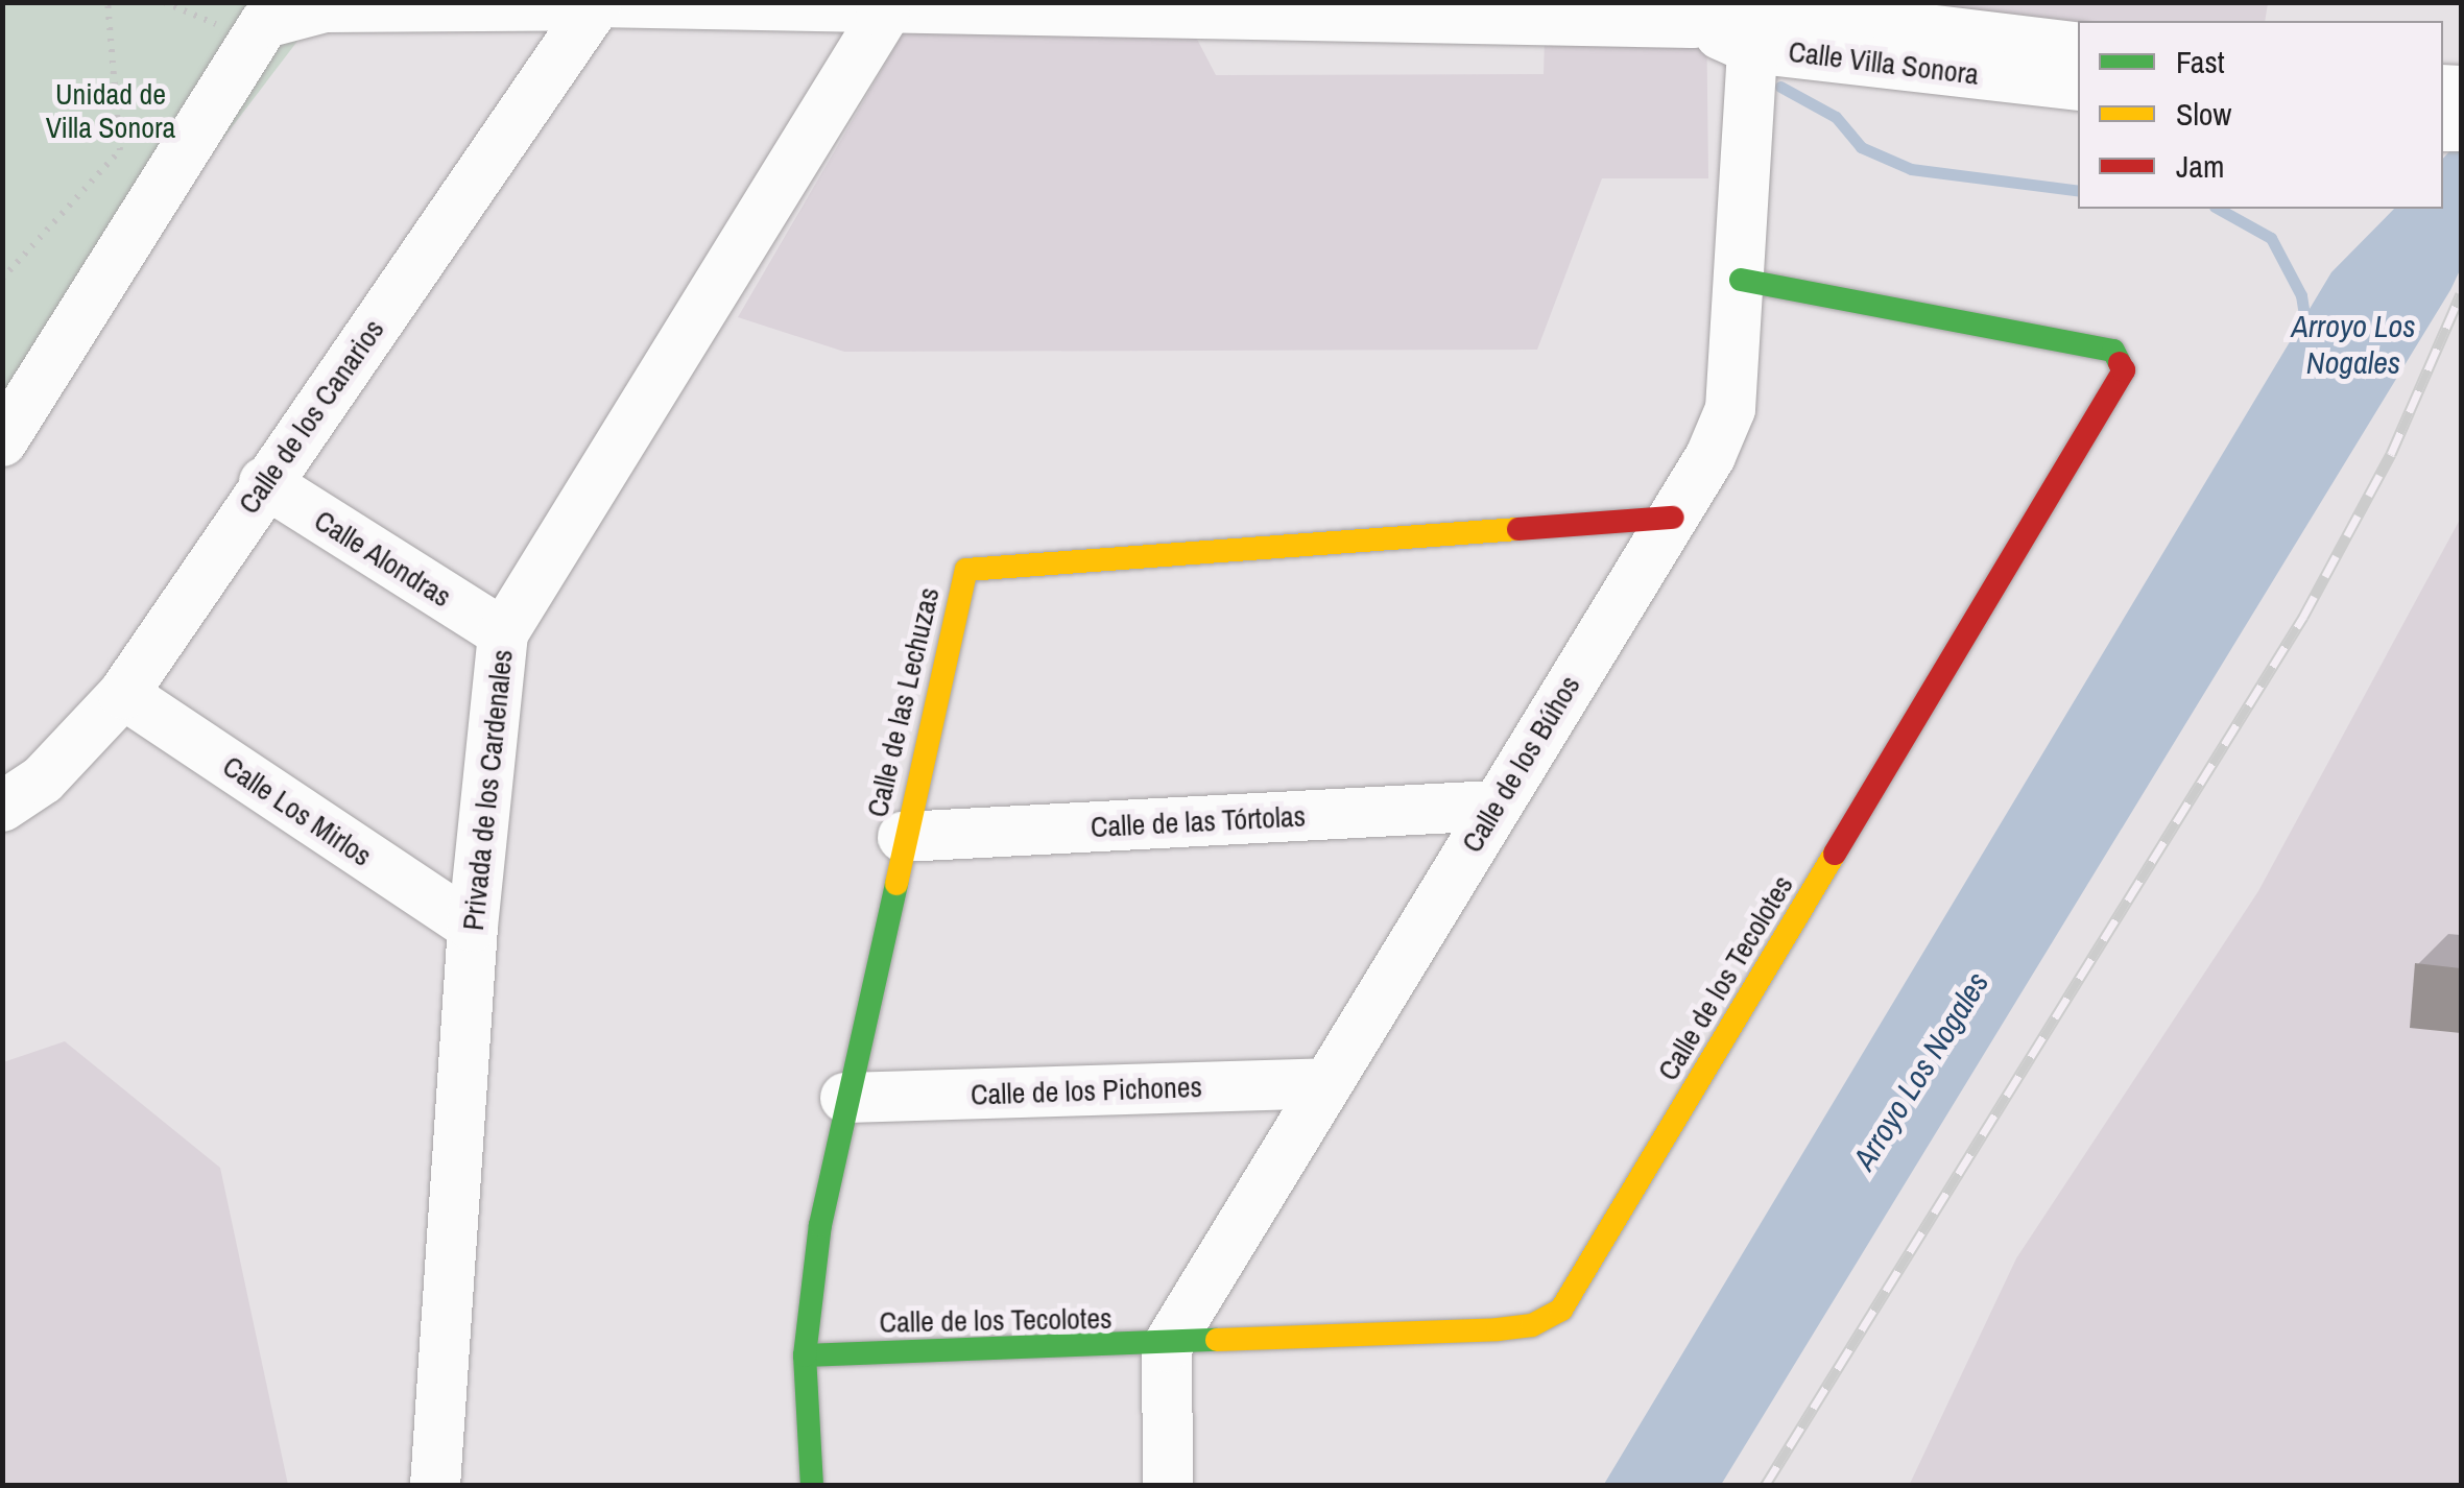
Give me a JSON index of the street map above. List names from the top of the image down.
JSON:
{
  "streets": {
    "street": [
      "Calle Villa Sonora",
      "Calle de los Canarios",
      "Calle Alondras",
      "Calle de las Lechuzas",
      "Calle de los Búhos",
      "Privada de los Cardenales",
      "Calle Los Mirlos",
      "Calle de las Tórtolas",
      "Calle de los Tecolotes",
      "Calle de los Pichones"
    ]
  },
  "crossings": [
    ["Calle Villa Sonora", "Calle de los Canarios"],
    ["Calle Villa Sonora", "Calle de los Búhos"],
    ["Calle Villa Sonora", "Privada de los Cardenales"],
    ["Calle de los Canarios", "Calle Alondras"],
    ["Calle de los Canarios", "Calle Los Mirlos"],
    ["Calle Alondras", "Privada de los Cardenales"],
    ["Calle de las Lechuzas", "Calle de los Búhos"],
    ["Calle de las Lechuzas", "Calle de las Tórtolas"],
    ["Calle de las Lechuzas", "Calle de los Tecolotes"],
    ["Calle de las Lechuzas", "Calle de los Pichones"],
    ["Calle de los Búhos", "Calle de las Tórtolas"],
    ["Calle de los Búhos", "Calle de los Tecolotes"],
    ["Calle de los Búhos", "Calle de los Pichones"],
    ["Privada de los Cardenales", "Calle Los Mirlos"]
  ],
  "water": ["Arroyo Los Nogales"],
  "parks": ["Unidad de Villa Sonora"],
  "legend": ["Fast", "Slow", "Jam"]
}
